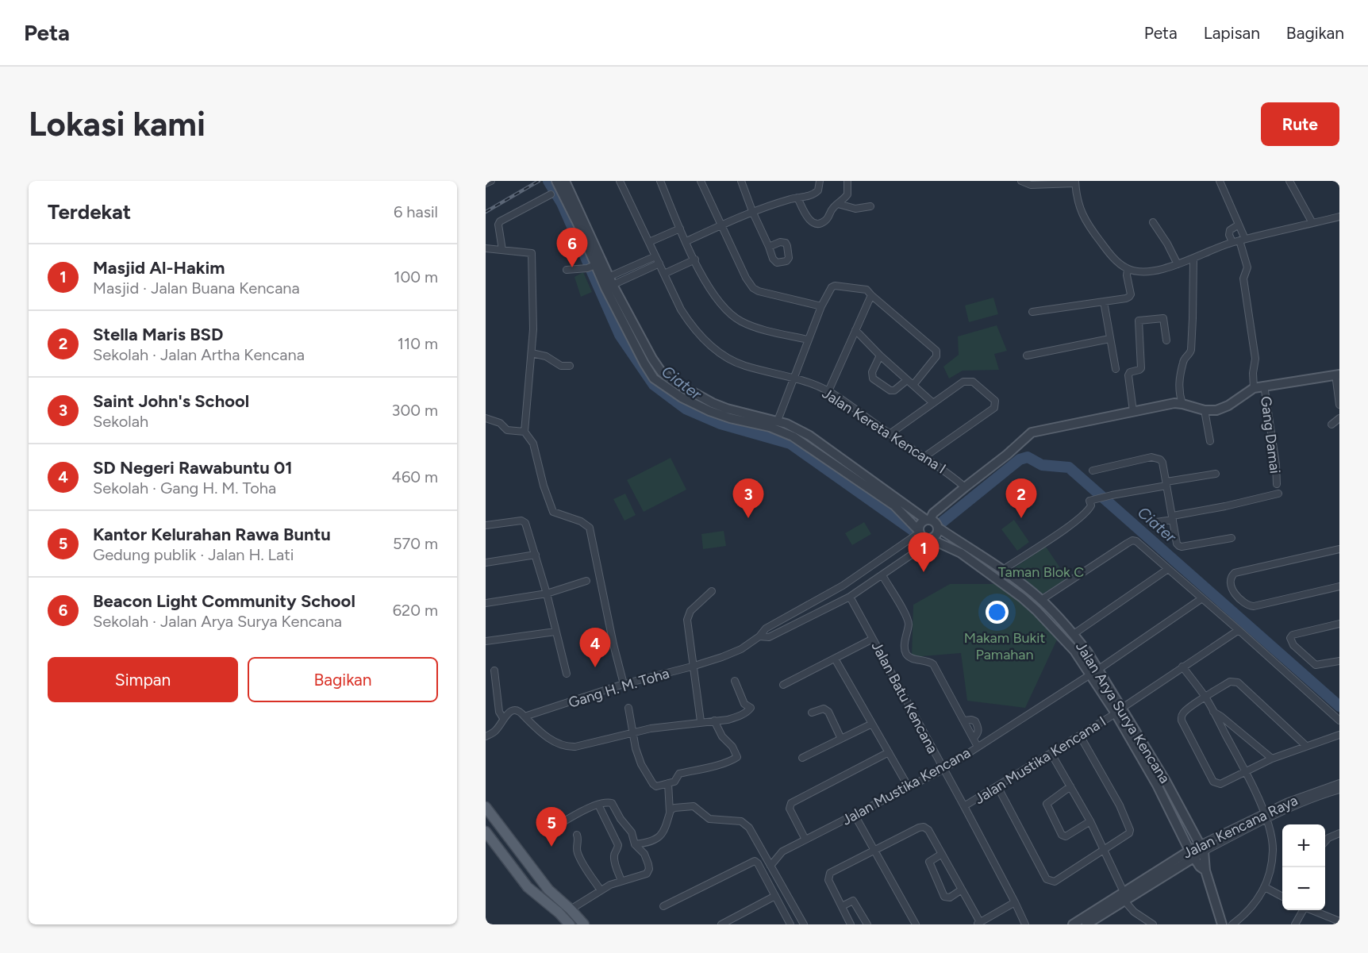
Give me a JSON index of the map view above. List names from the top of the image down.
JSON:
{
  "streets": {
    "street": [
      "Jalan Kereta Kencana I",
      "Gang Damai",
      "Gang H. M. Toha",
      "Jalan Batu Kencana",
      "Jalan Arya Surya Kencana",
      "Jalan Mustika Kencana I",
      "Jalan Mustika Kencana",
      "Jalan Kencana Raya"
    ]
  },
  "crossings": [
    ["Jalan Batu Kencana", "Jalan Mustika Kencana I"],
    ["Jalan Batu Kencana", "Jalan Mustika Kencana"],
    ["Jalan Arya Surya Kencana", "Jalan Mustika Kencana I"],
    ["Jalan Arya Surya Kencana", "Jalan Mustika Kencana"],
    ["Jalan Arya Surya Kencana", "Jalan Kencana Raya"]
  ],
  "water": ["Ciater"],
  "parks": ["Taman Blok C", "Makam Bukit Pamahan"],
  "page": {
    "header": "Peta",
    "nav": ["Peta", "Lapisan", "Bagikan"],
    "buttons": [
      "Rute",
      ["Simpan", "Bagikan"]
    ],
    "title": "Lokasi kami",
    "heading": ["Terdekat", "6 hasil"],
    "pins": [
      "6",
      "2",
      "3",
      "1",
      "4",
      "5"
    ],
    "list": [
      {
        "mark": "1",
        "name": "Masjid Al-Hakim",
        "note": "Masjid · Jalan Buana Kencana",
        "value": "100 m"
      },
      {
        "mark": "2",
        "name": "Stella Maris BSD",
        "note": "Sekolah · Jalan Artha Kencana",
        "value": "110 m"
      },
      {
        "mark": "3",
        "name": "Saint John's School",
        "note": "Sekolah",
        "value": "300 m"
      },
      {
        "mark": "4",
        "name": "SD Negeri Rawabuntu 01",
        "note": "Sekolah · Gang H. M. Toha",
        "value": "460 m"
      },
      {
        "mark": "5",
        "name": "Kantor Kelurahan Rawa Buntu",
        "note": "Gedung publik · Jalan H. Lati",
        "value": "570 m"
      },
      {
        "mark": "6",
        "name": "Beacon Light Community School",
        "note": "Sekolah · Jalan Arya Surya Kencana",
        "value": "620 m"
      }
    ],
    "map_buttons": ["+", "−"]
  }
}
